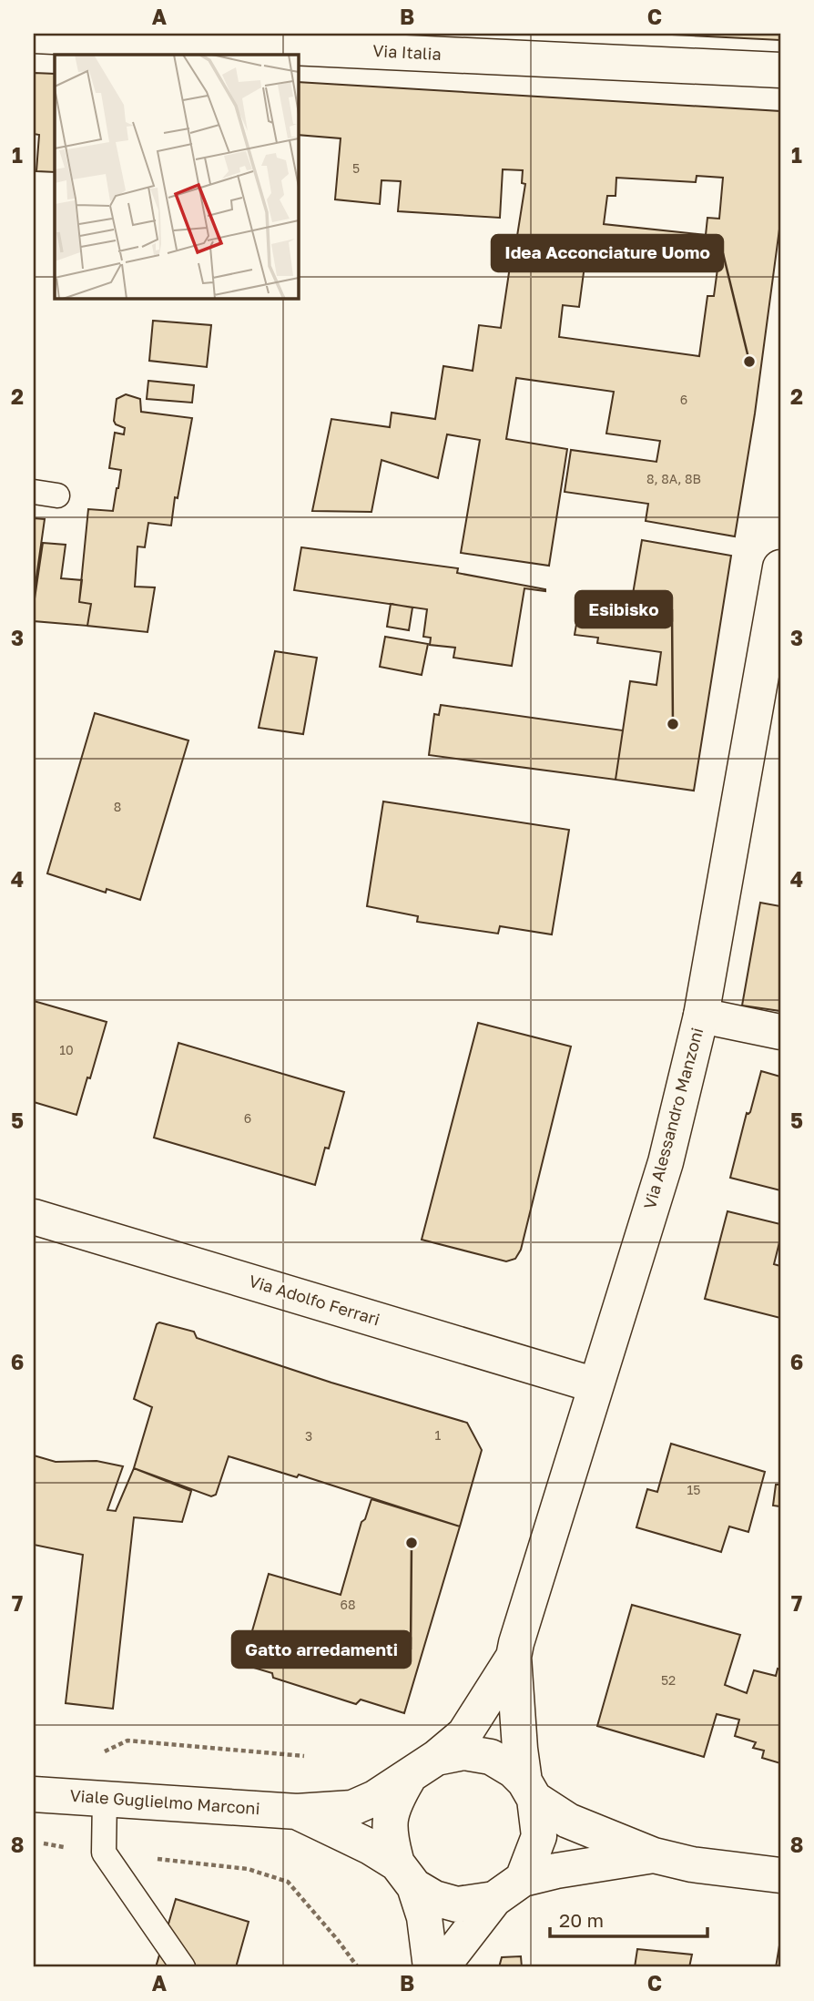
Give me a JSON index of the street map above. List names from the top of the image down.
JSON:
{
  "streets": {
    "street": [
      "Via Italia",
      "Via Alessandro Manzoni",
      "Via Adolfo Ferrari",
      "Viale Guglielmo Marconi"
    ]
  },
  "crossings": [
    ["Via Alessandro Manzoni", "Via Adolfo Ferrari"]
  ],
  "places": ["Idea Acconciature Uomo", "Esibisko", "Gatto arredamenti"],
  "house_numbers": [
    "5",
    "6",
    "8, 8A, 8B",
    "8",
    "10",
    "6",
    "1",
    "3",
    "15",
    "68",
    "52"
  ],
  "scale_bar": "20 m",
  "grid": {
    "columns": ["A", "B", "C"],
    "rows": [
      "1",
      "2",
      "3",
      "4",
      "5",
      "6",
      "7",
      "8"
    ]
  }
}
